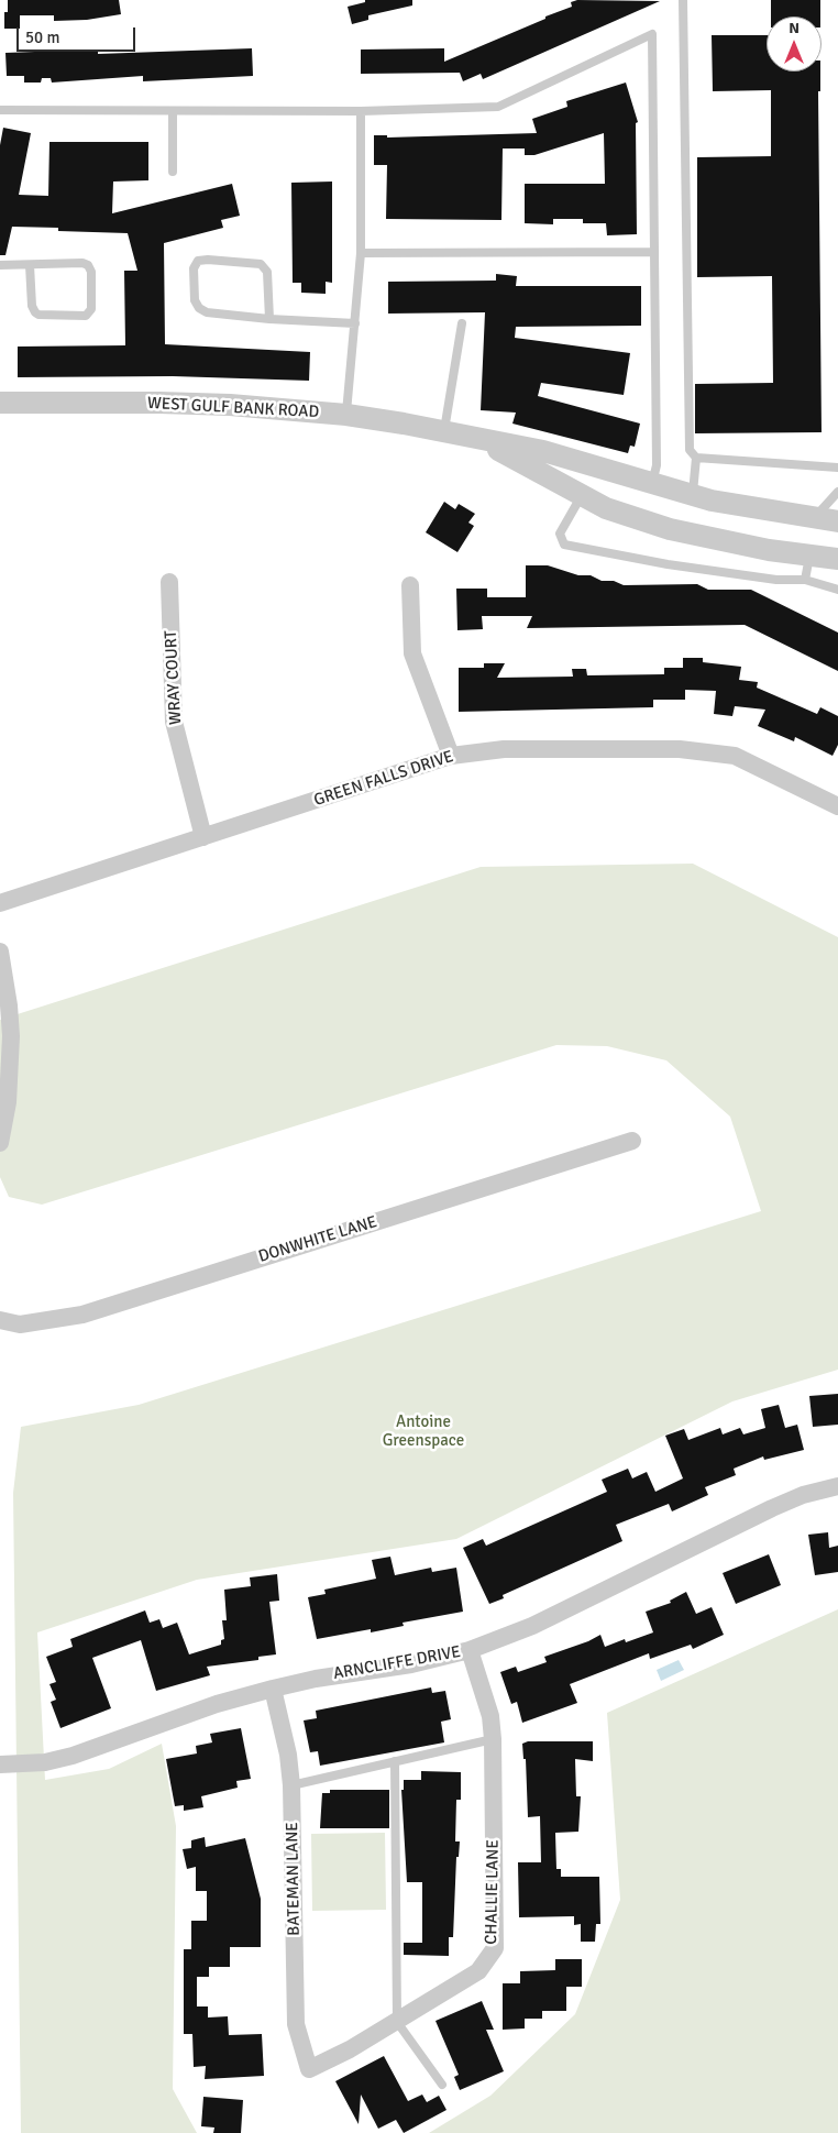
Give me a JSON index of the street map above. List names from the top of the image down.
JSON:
{
  "streets": {
    "street": [
      "WEST GULF BANK ROAD",
      "WRAY COURT",
      "GREEN FALLS DRIVE",
      "DONWHITE LANE",
      "ARNCLIFFE DRIVE",
      "BATEMAN LANE",
      "CHALLIE LANE"
    ]
  },
  "crossings": [
    ["WRAY COURT", "GREEN FALLS DRIVE"],
    ["ARNCLIFFE DRIVE", "BATEMAN LANE"],
    ["ARNCLIFFE DRIVE", "CHALLIE LANE"],
    ["BATEMAN LANE", "CHALLIE LANE"]
  ],
  "parks": ["Antoine Greenspace"],
  "scale_bar": "50 m",
  "north": "top"
}
